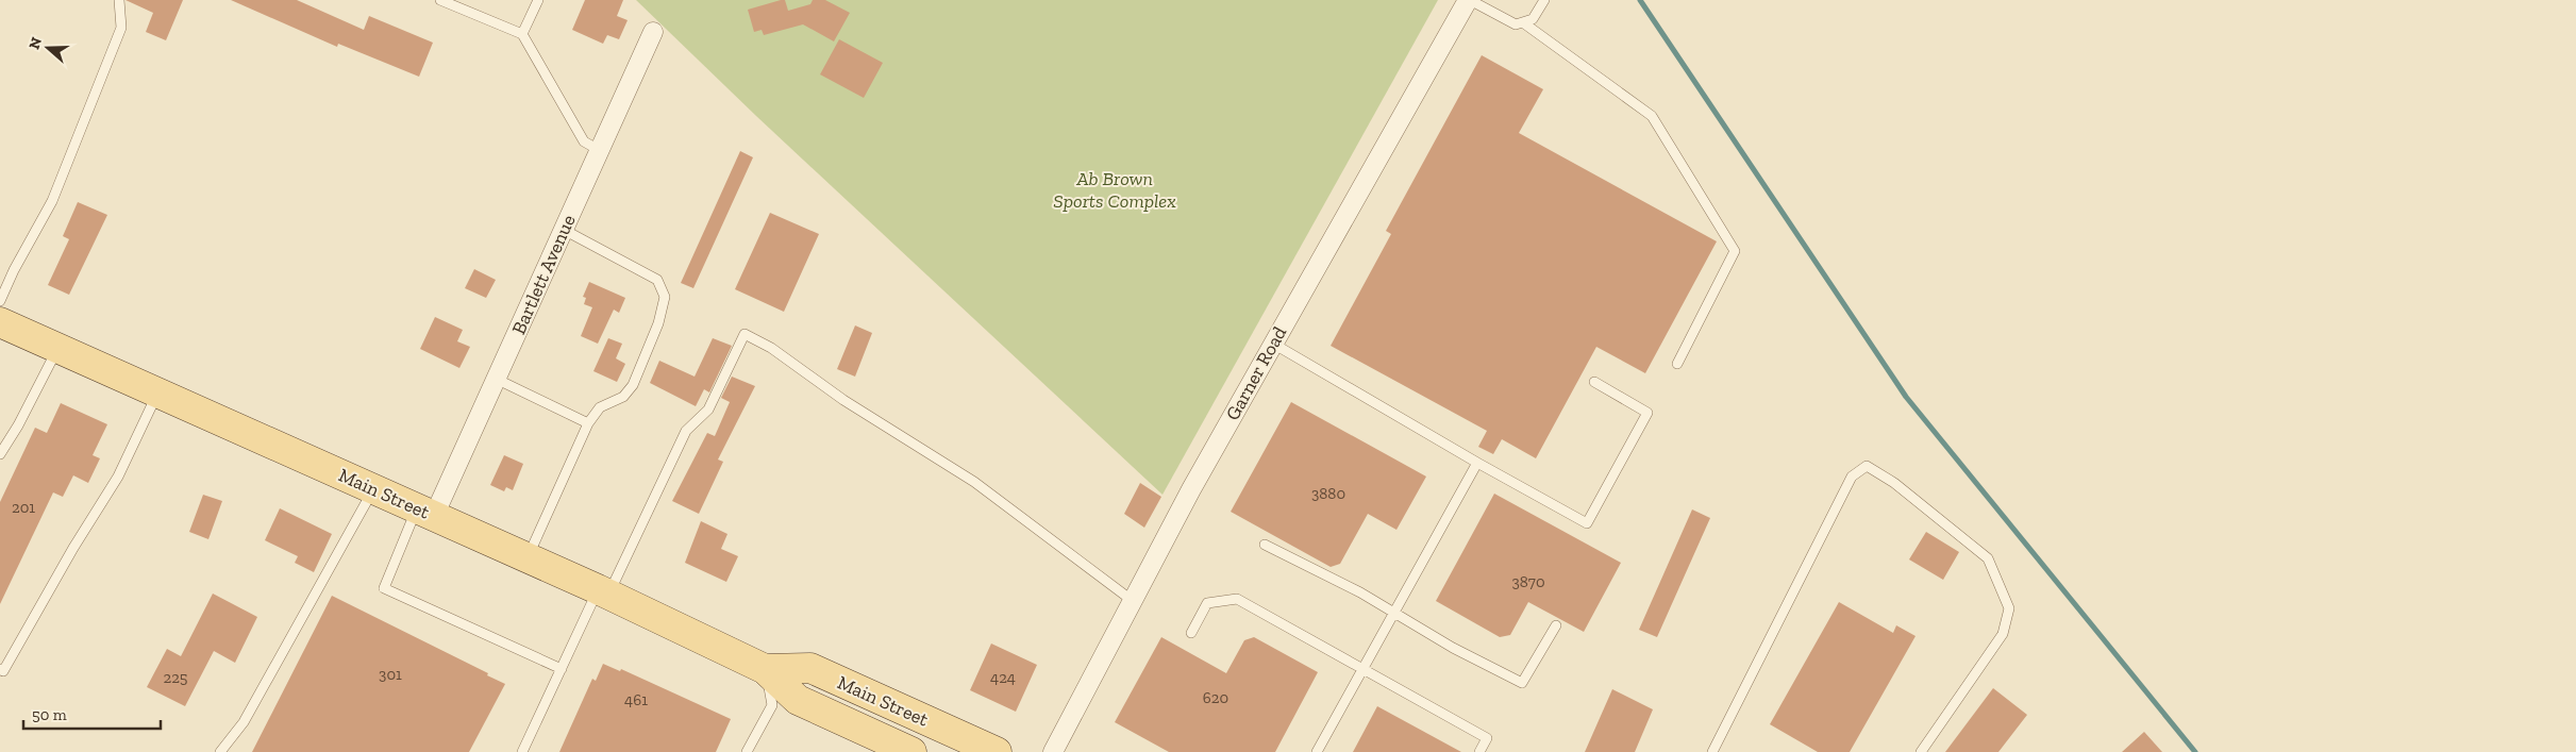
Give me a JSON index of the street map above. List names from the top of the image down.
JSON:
{
  "streets": {
    "main road": ["Main Street"],
    "street": ["Bartlett Avenue", "Garner Road"]
  },
  "crossings": [
    ["Bartlett Avenue", "Main Street"]
  ],
  "parks": ["Ab Brown Sports Complex"],
  "house_numbers": [
    "3880",
    "201",
    "3870",
    "301",
    "225",
    "424",
    "620",
    "461"
  ],
  "scale_bar": "50 m",
  "north": "left"
}
